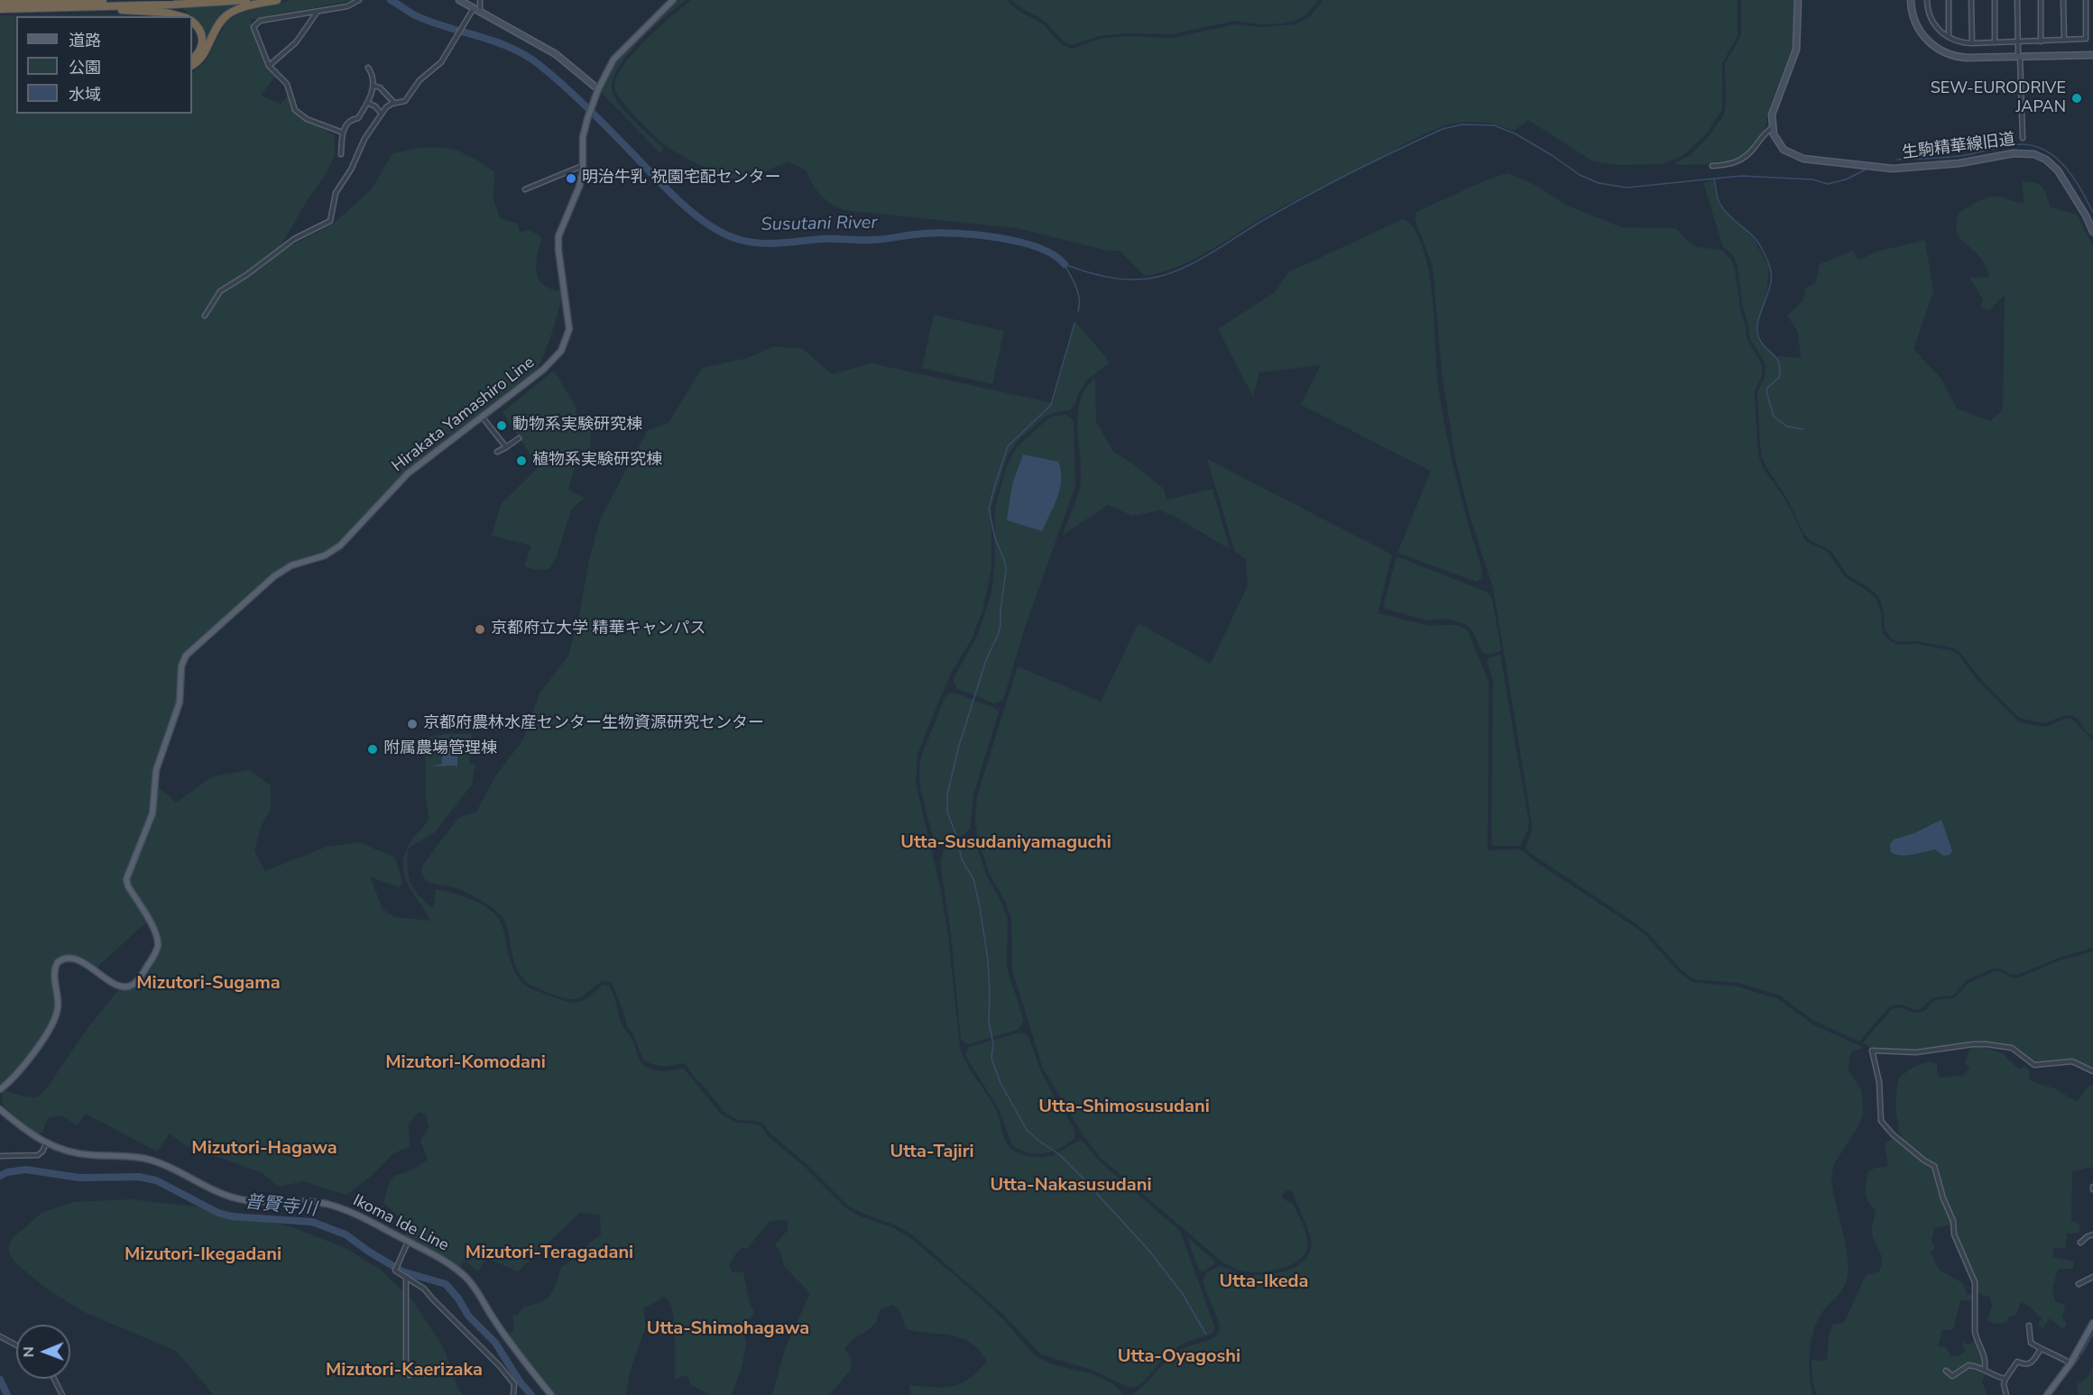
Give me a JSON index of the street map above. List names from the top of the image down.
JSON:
{
  "streets": {
    "main road": ["Hirakata Yamashiro Line", "Ikoma Ide Line"],
    "street": ["生駒精華線旧道"]
  },
  "districts": [
    "Utta-Susudaniyamaguchi",
    "Mizutori-Sugama",
    "Mizutori-Komodani",
    "Utta-Shimosusudani",
    "Mizutori-Hagawa",
    "Utta-Tajiri",
    "Utta-Nakasusudani",
    "Mizutori-Teragadani",
    "Mizutori-Ikegadani",
    "Utta-Ikeda",
    "Utta-Shimohagawa",
    "Utta-Oyagoshi",
    "Mizutori-Kaerizaka"
  ],
  "water": ["Susutani River", "普賢寺川"],
  "places": [
    "SEW-EURODRIVE JAPAN",
    "明治牛乳 祝園宅配センター",
    "動物系実験研究棟",
    "植物系実験研究棟",
    "京都府立大学 精華キャンパス",
    "京都府農林水産センター生物資源研究センター",
    "附属農場管理棟"
  ],
  "legend": ["道路", "公園", "水域"],
  "north": "left"
}
